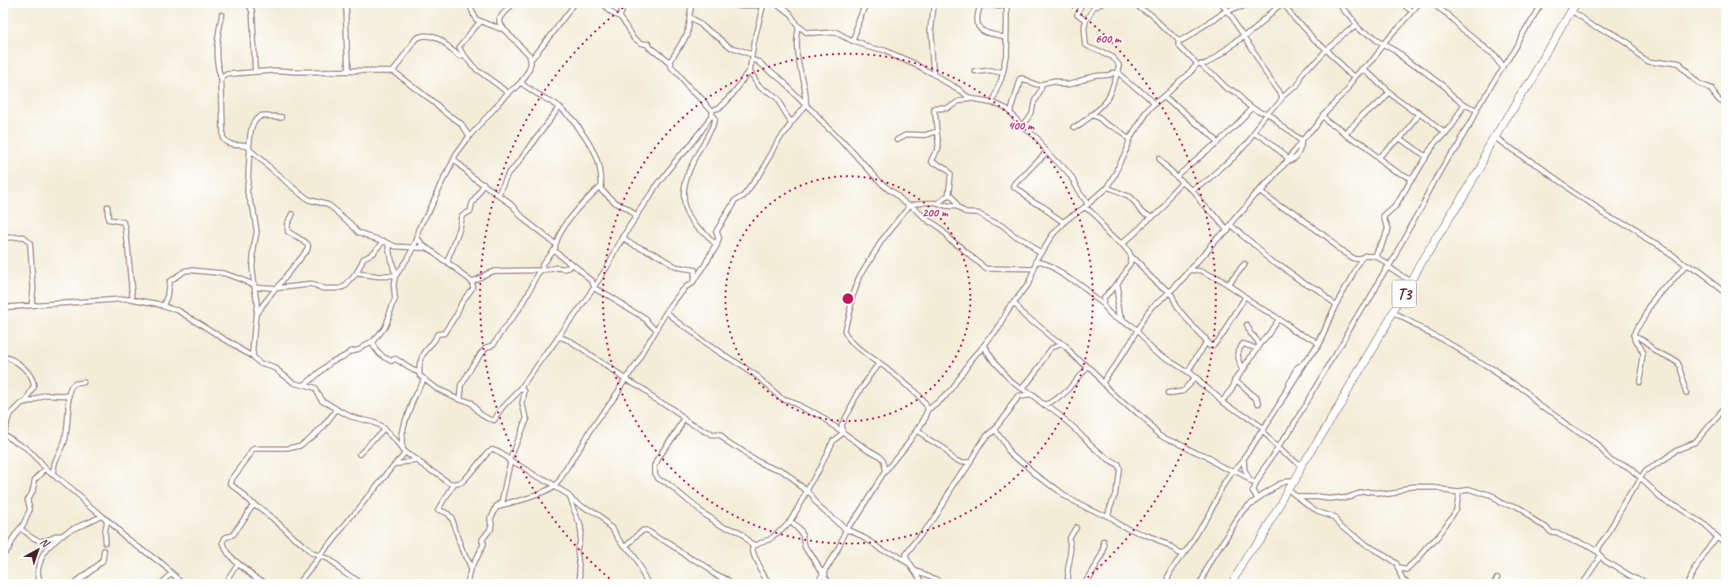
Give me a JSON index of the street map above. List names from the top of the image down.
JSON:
{
  "streets": {
    "highway": ["T3"]
  },
  "north": "top right",
  "rings": ["600 m", "400 m", "200 m"]
}
